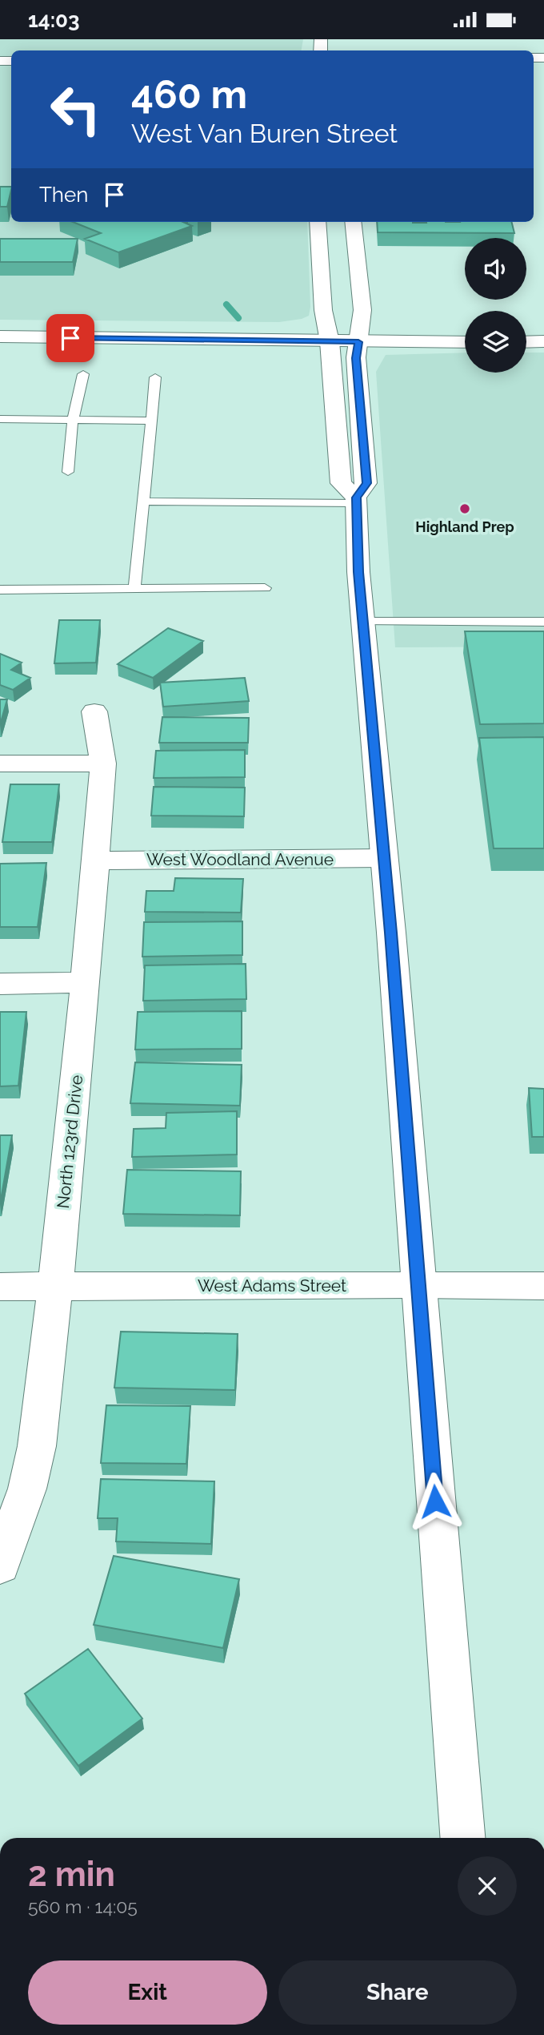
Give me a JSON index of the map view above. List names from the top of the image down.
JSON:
{
  "streets": {
    "street": ["West Woodland Avenue", "North 123rd Drive", "West Adams Street"]
  },
  "crossings": [
    ["West Woodland Avenue", "North 123rd Drive"],
    ["North 123rd Drive", "West Adams Street"]
  ],
  "places": ["Highland Prep"],
  "page": {
    "status": "14:03",
    "turn": ["460 m", "West Van Buren Street"],
    "then": "Then",
    "heading": ["2 min", "560 m · 14:05"],
    "buttons": ["Exit", "Share"]
  }
}
